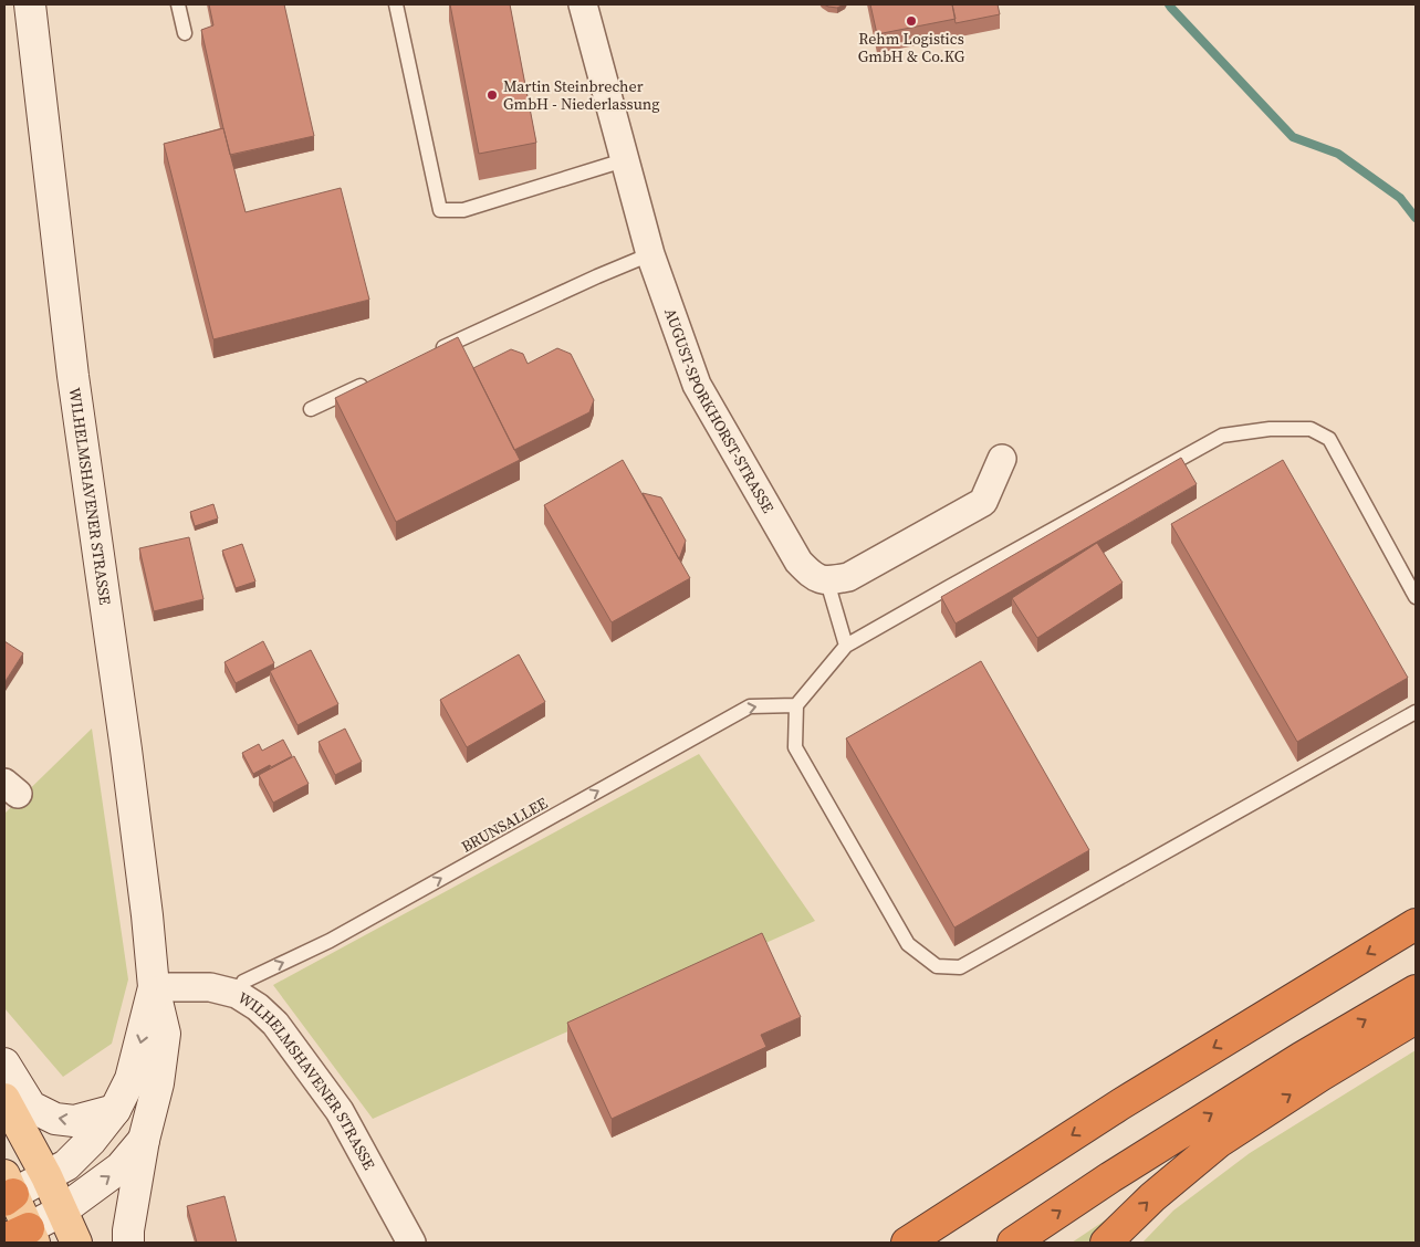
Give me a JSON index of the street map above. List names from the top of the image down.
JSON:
{
  "streets": {
    "street": ["AUGUST-SPORKHORST-STRASSE", "WILHELMSHAVENER STRASSE"],
    "lane": ["BRUNSALLEE"]
  },
  "crossings": [
    ["WILHELMSHAVENER STRASSE", "BRUNSALLEE"]
  ],
  "one_way": ["BRUNSALLEE"],
  "places": ["Rehm Logistics GmbH & Co.KG", "Martin Steinbrecher GmbH - Niederlassung"]
}
